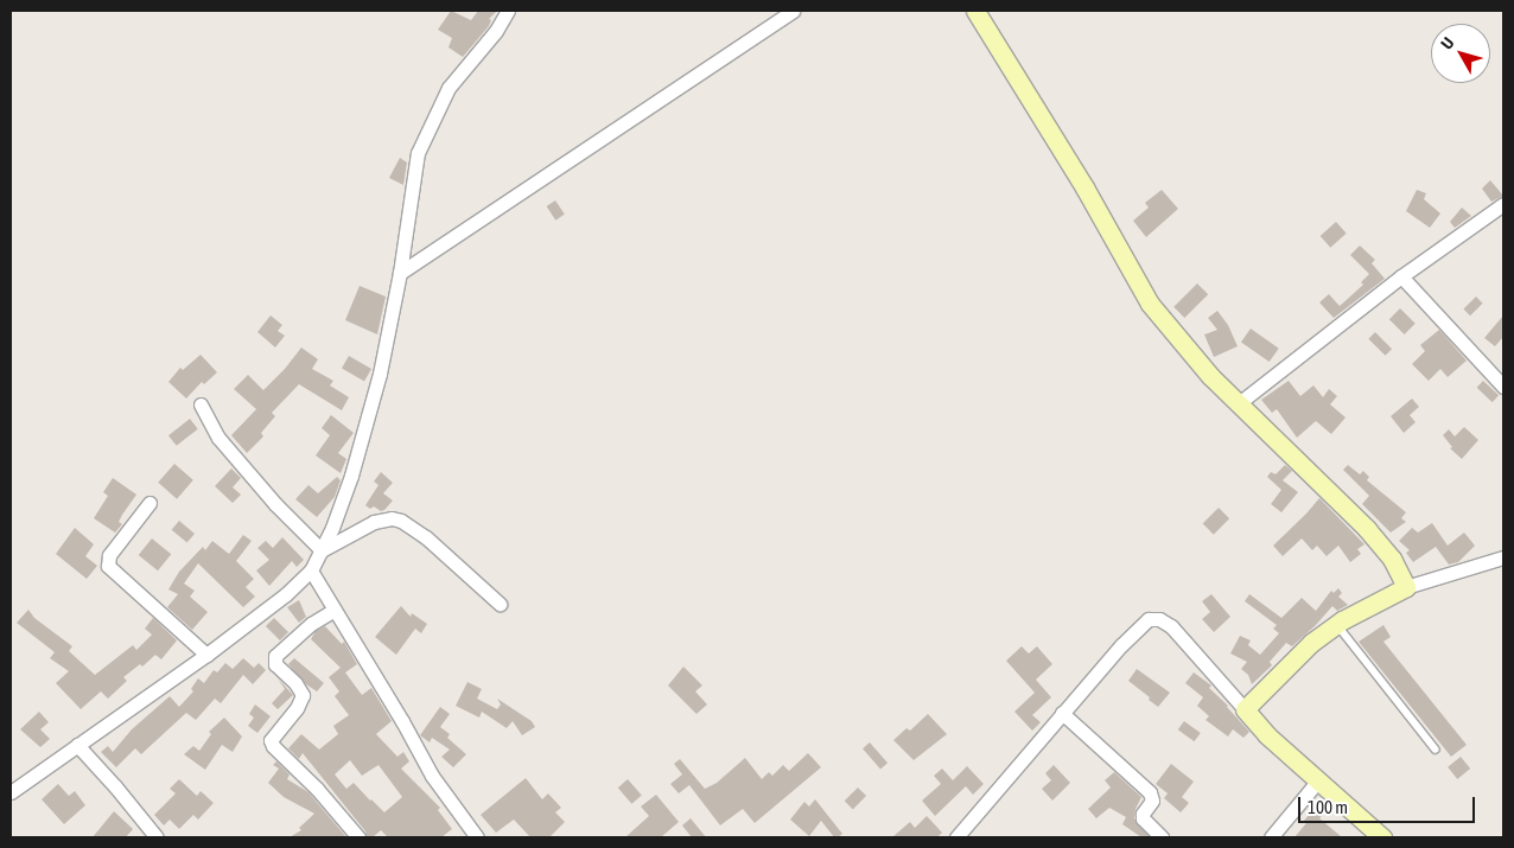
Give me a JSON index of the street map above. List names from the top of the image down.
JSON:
{
  "scale_bar": "100 m",
  "north": "top left"
}
